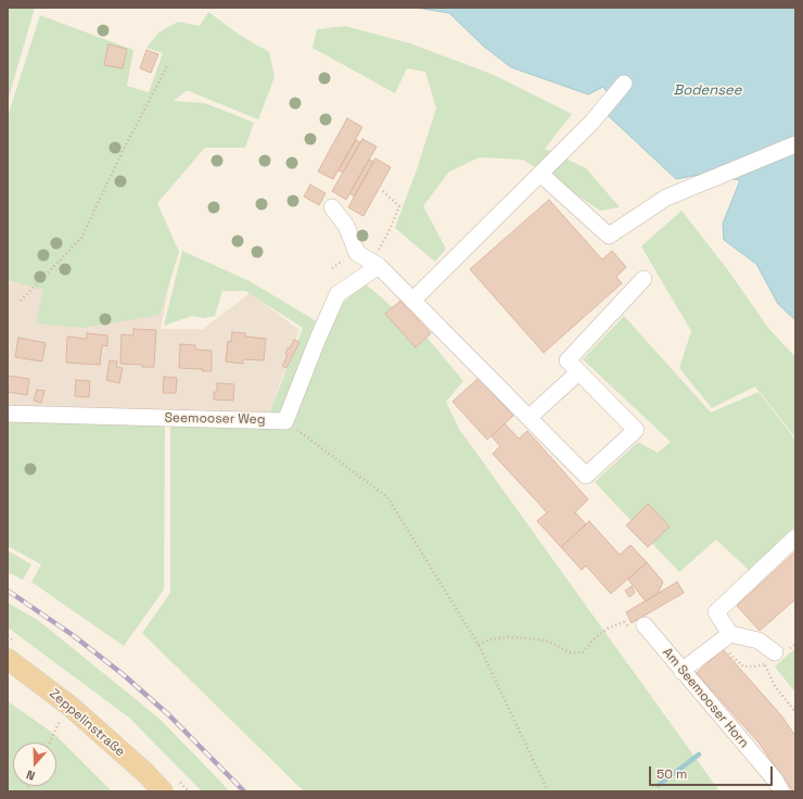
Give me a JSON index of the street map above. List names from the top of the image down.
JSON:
{
  "streets": {
    "main road": ["Zeppelinstraße"],
    "street": ["Seemooser Weg", "Am Seemooser Horn"]
  },
  "water": ["Bodensee"],
  "scale_bar": "50 m",
  "north": "bottom"
}
